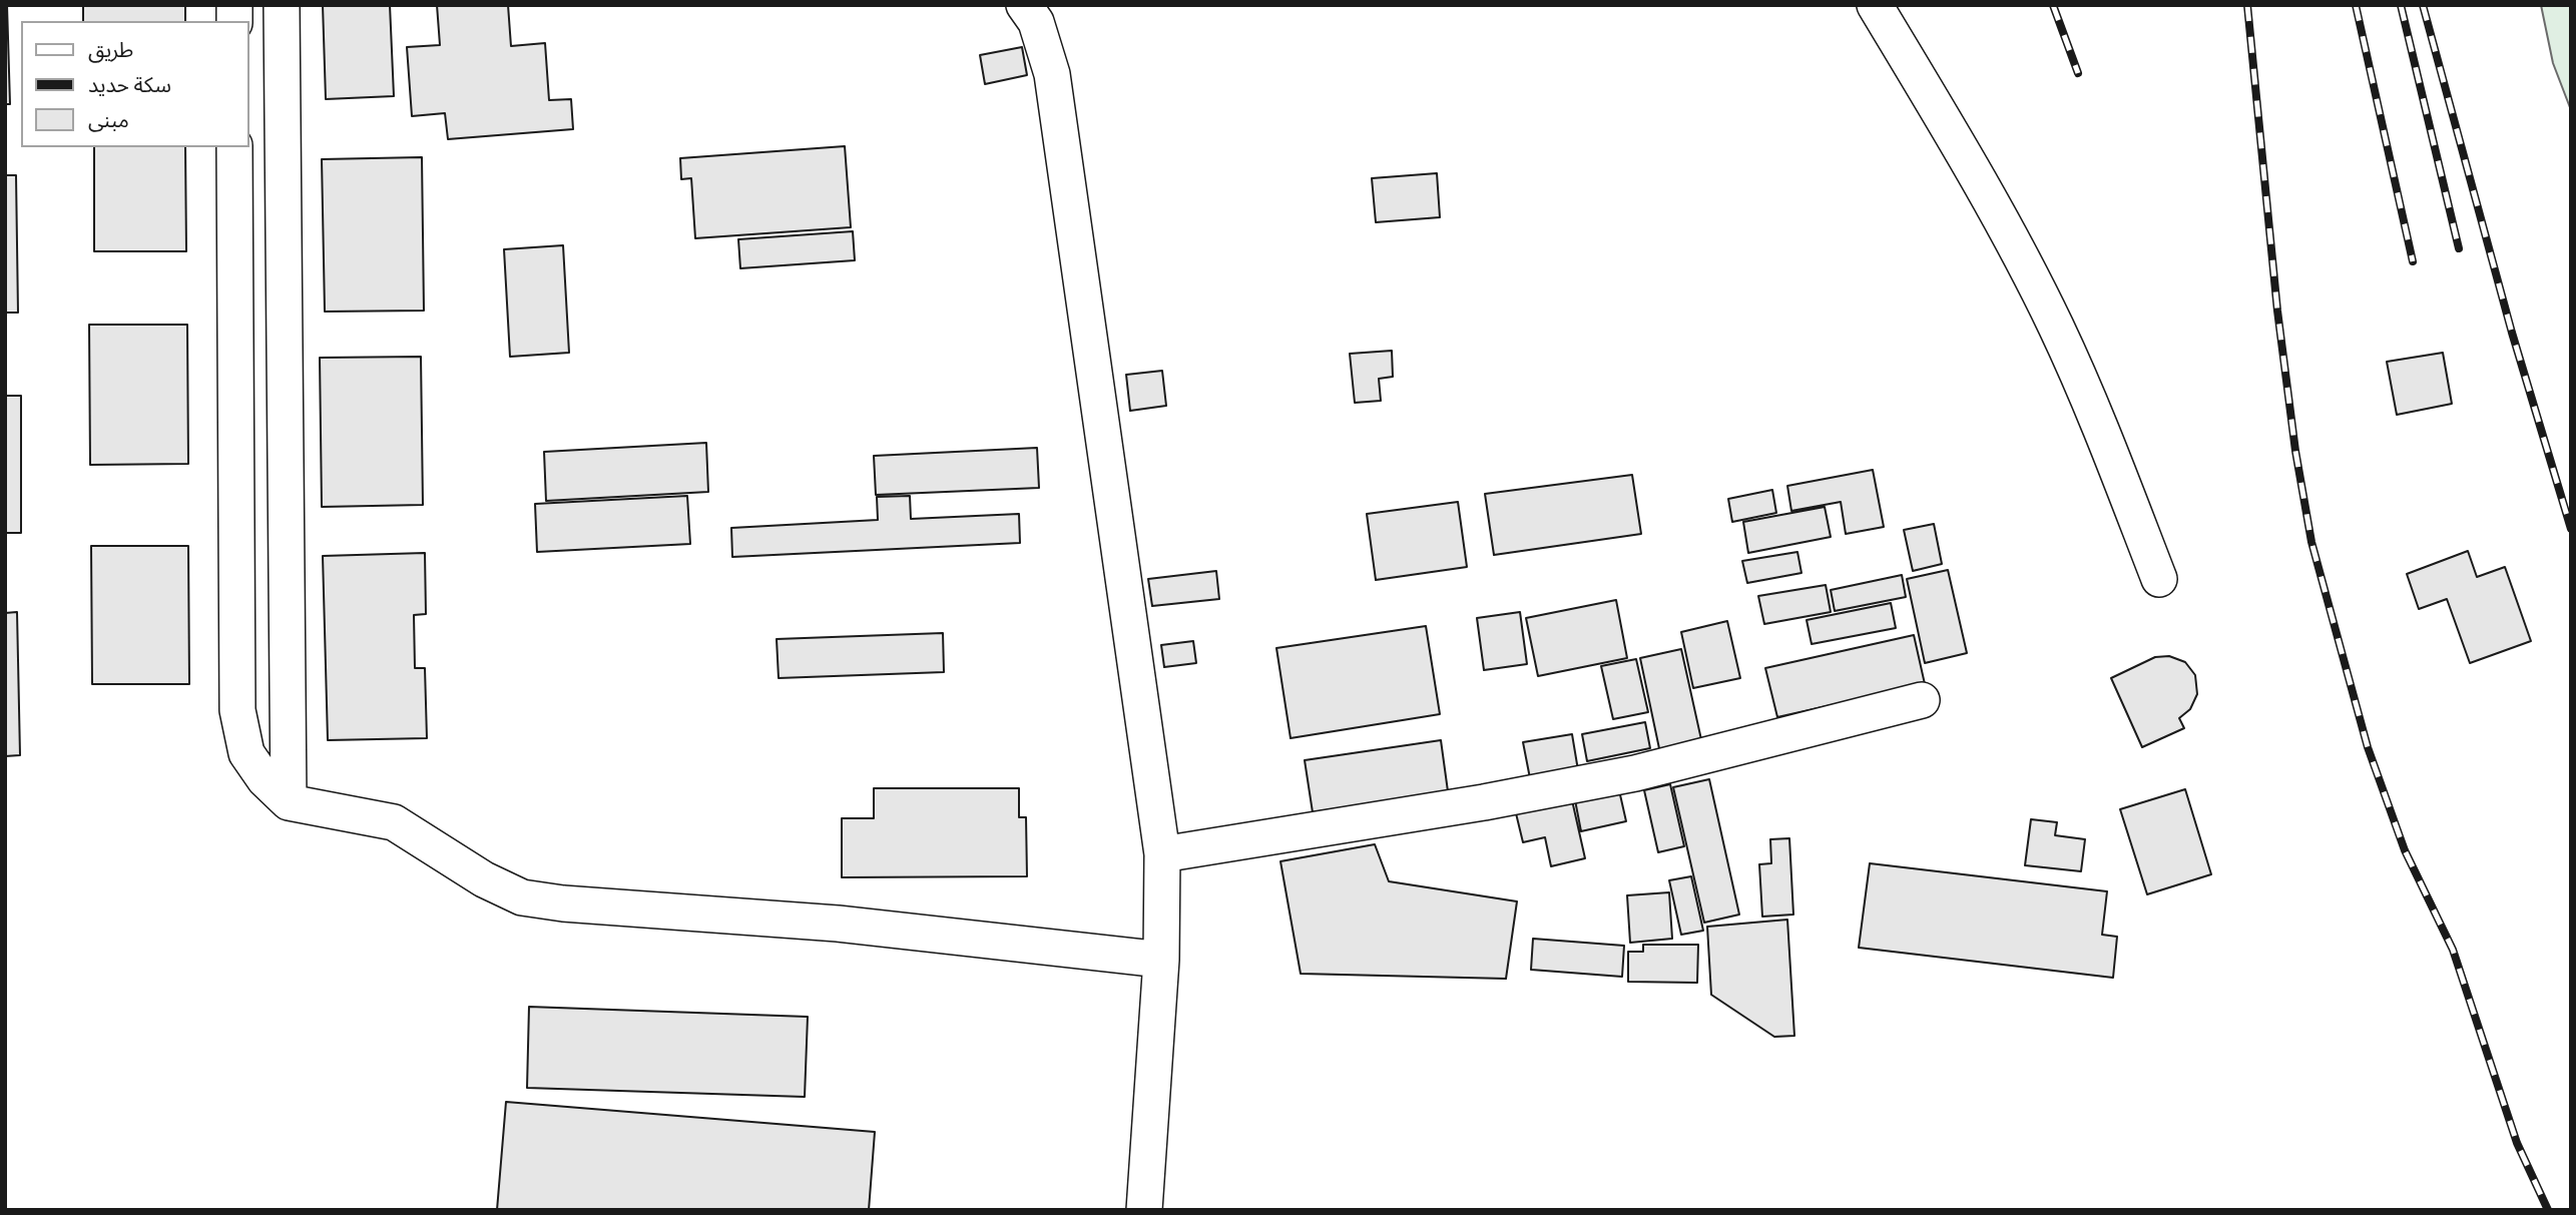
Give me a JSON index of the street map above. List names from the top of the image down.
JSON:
{
  "legend": ["طريق", "سكة حديد", "مبنى"]
}
